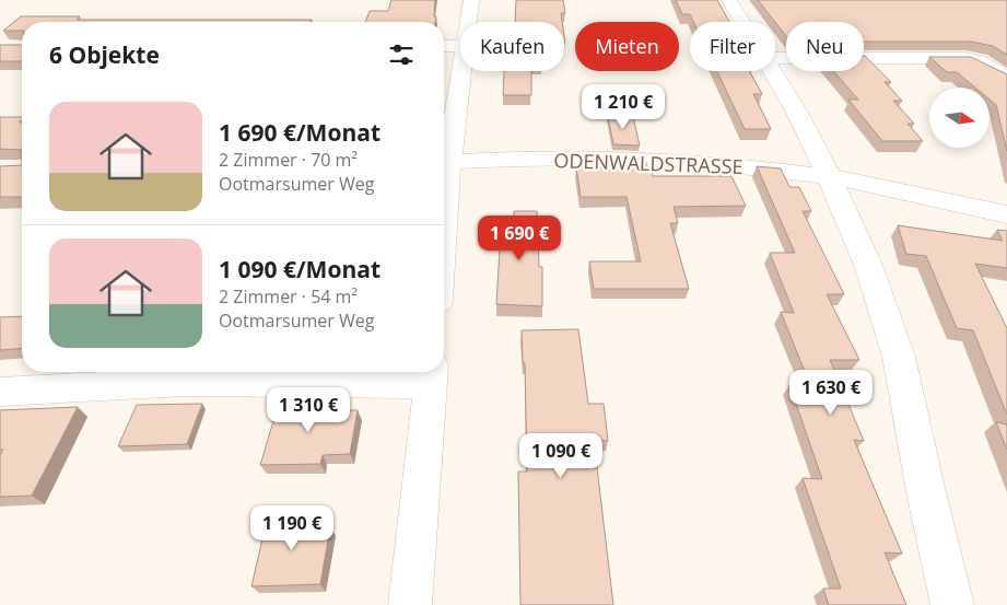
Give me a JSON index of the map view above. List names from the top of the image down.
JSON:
{
  "streets": {
    "street": ["ODENWALDSTRASSE"]
  },
  "north": "right",
  "page": {
    "chip": [
      "Kaufen",
      "Mieten",
      "Filter",
      "Neu"
    ],
    "heading": "6 Objekte",
    "price": [
      "1 210 €",
      "1 690 €",
      "1 630 €",
      "1 310 €",
      "1 090 €",
      "1 190 €"
    ],
    "list": [
      {
        "name": "1 690 €/Monat",
        "note": "2 Zimmer · 70 m² · Ootmarsumer Weg"
      },
      {
        "name": "1 090 €/Monat",
        "note": "2 Zimmer · 54 m² · Ootmarsumer Weg"
      }
    ]
  }
}
